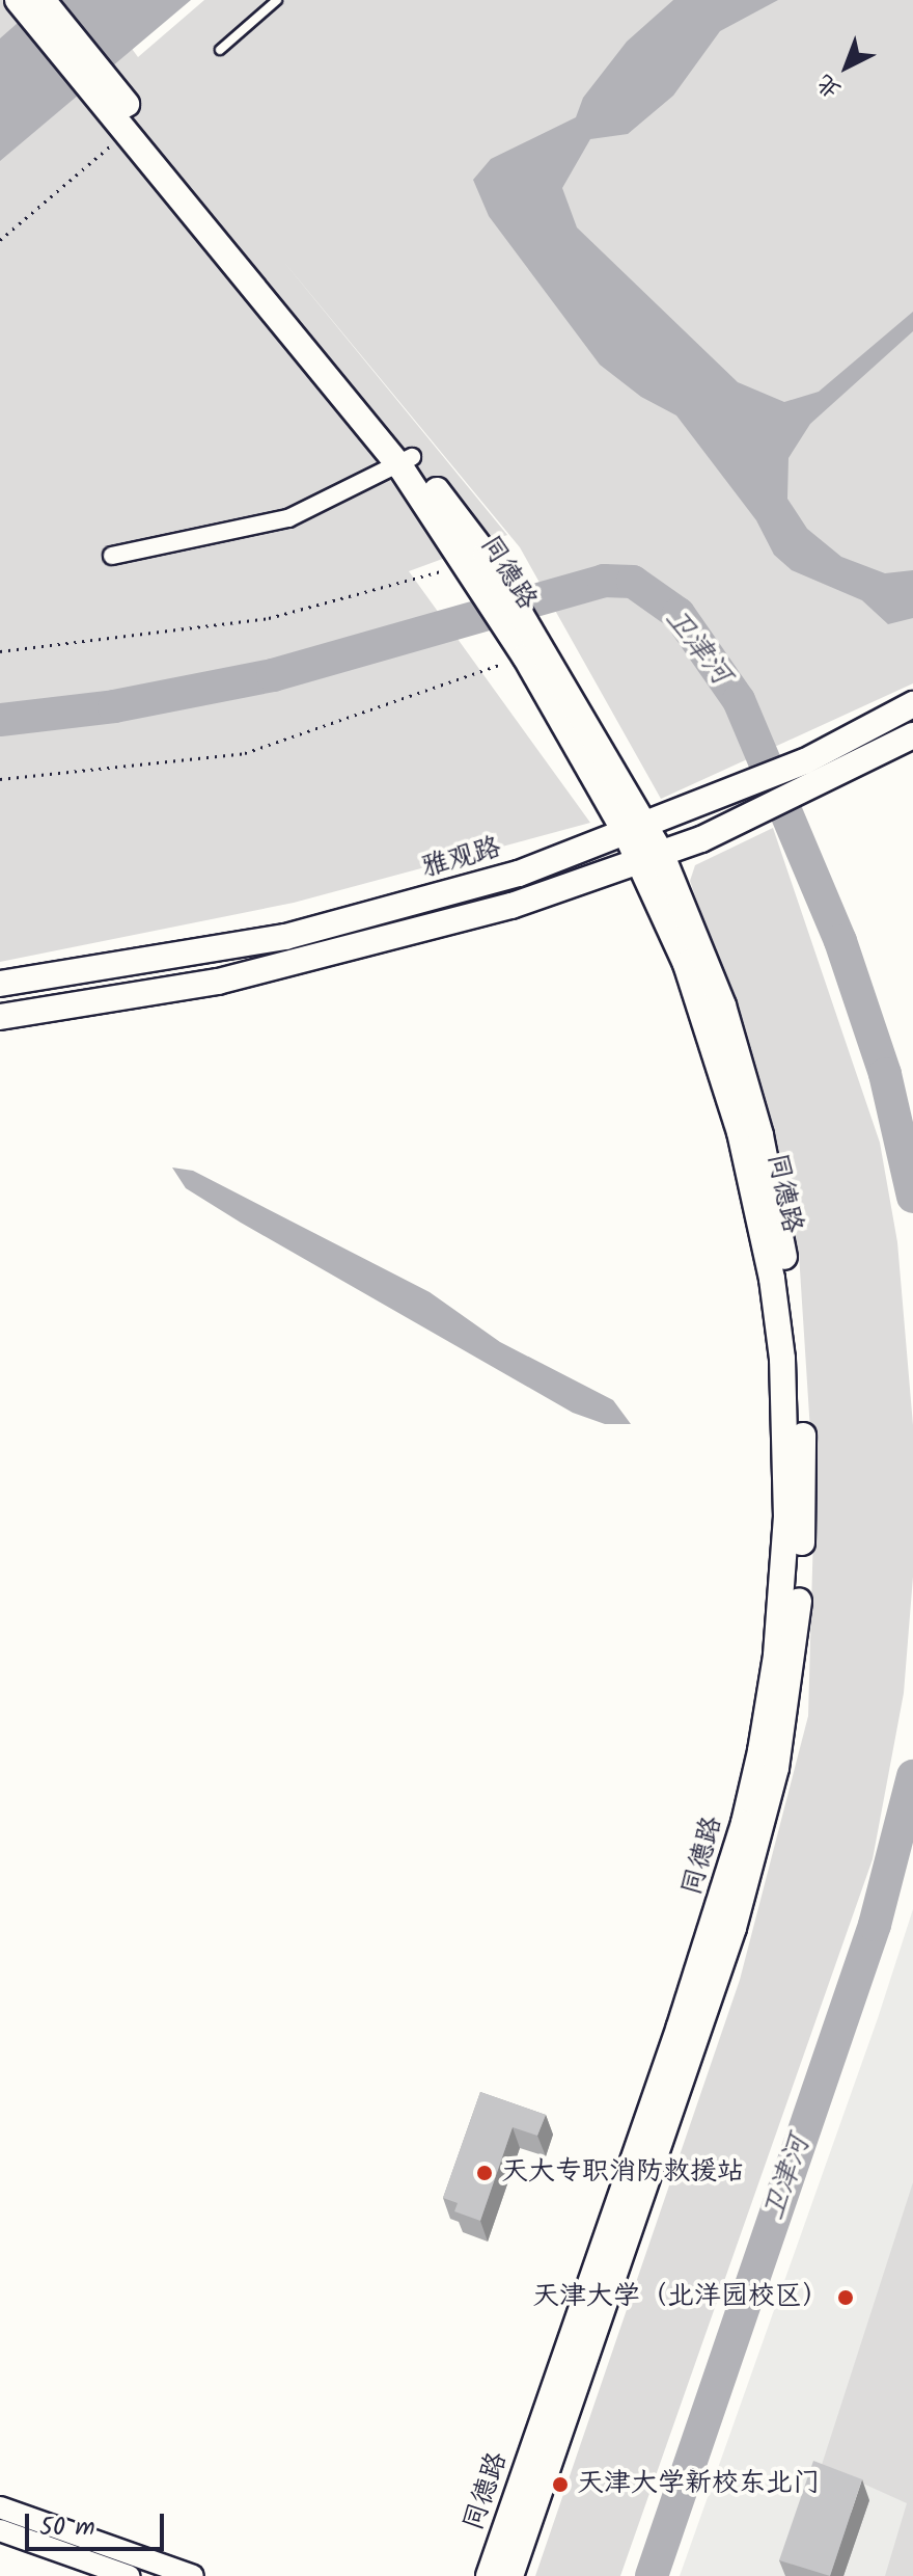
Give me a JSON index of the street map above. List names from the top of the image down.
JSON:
{
  "streets": {
    "main road": ["同德路", "雅观路"]
  },
  "crossings": [
    ["同德路", "雅观路"]
  ],
  "water": ["卫津河"],
  "places": ["天大专职消防救援站", "天津大学（北洋园校区）", "天津大学新校东北门"],
  "scale_bar": "50 m",
  "north": "bottom left"
}
